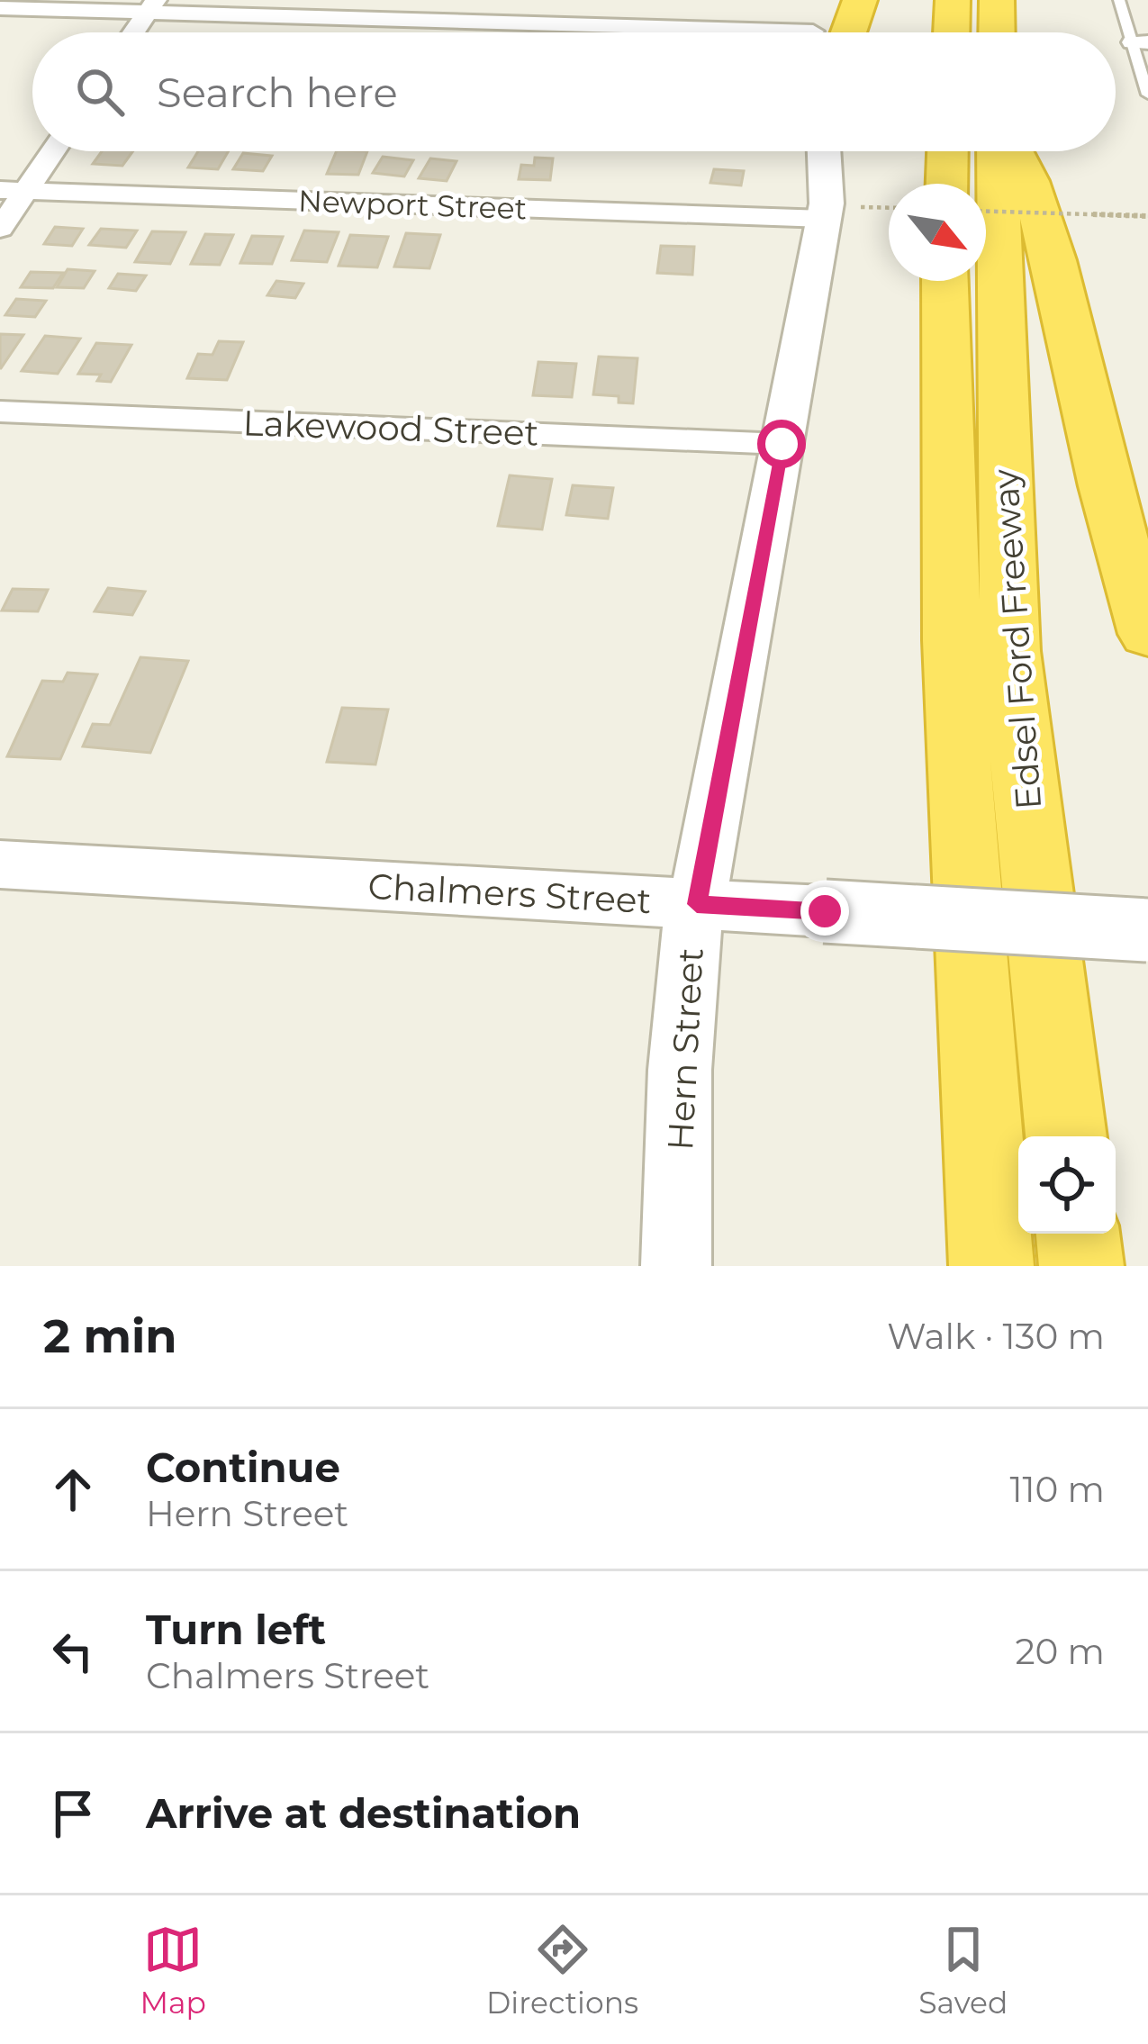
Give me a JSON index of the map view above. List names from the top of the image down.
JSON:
{
  "streets": {
    "highway": ["Edsel Ford Freeway"],
    "street": [
      "Newport Street",
      "Lakewood Street",
      "Chalmers Street",
      "Hern Street"
    ]
  },
  "crossings": [
    ["Newport Street", "Hern Street"],
    ["Lakewood Street", "Hern Street"],
    ["Chalmers Street", "Hern Street"]
  ],
  "north": "bottom right",
  "page": {
    "search": "Search here",
    "heading": ["2 min", "Walk · 130 m"],
    "list": [
      ["Continue", "Hern Street", "110 m"],
      ["Turn left", "Chalmers Street", "20 m"],
      "Arrive at destination"
    ],
    "nav": ["Map", "Directions", "Saved"]
  }
}
